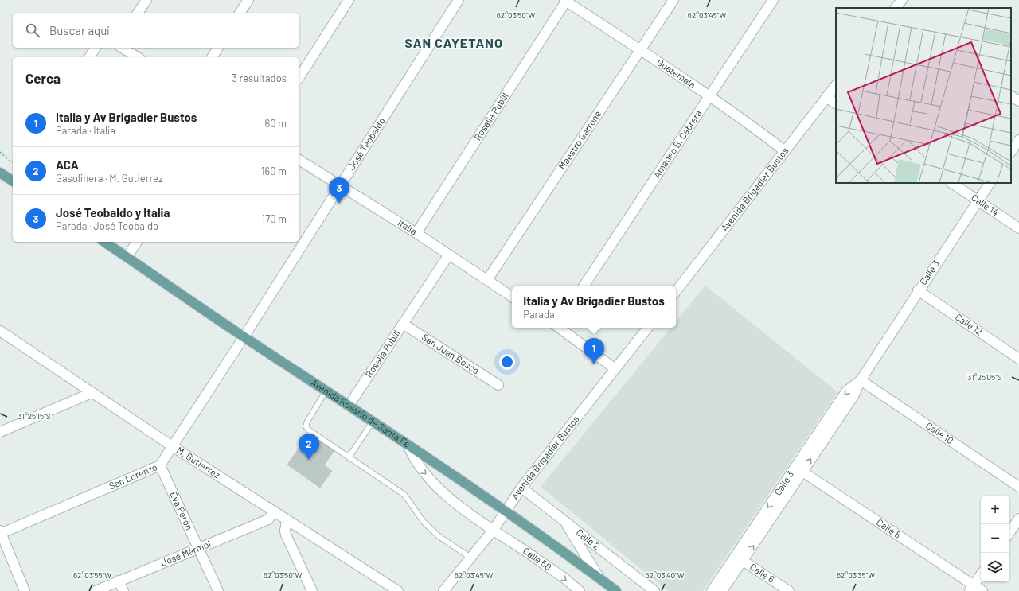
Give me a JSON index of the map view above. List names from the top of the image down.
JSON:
{
  "streets": {
    "main road": ["Avenida Rosario de Santa Fe"],
    "street": [
      "Guatemala",
      "Rosalía Pubill",
      "Maestro Garrone",
      "José Teobaldo",
      "Amadeo B. Cabrera",
      "Avenida Brigadier Bustos",
      "Calle 14",
      "Italia",
      "Calle 3",
      "Calle 12",
      "San Juan Bosco",
      "Calle 10",
      "M. Gutierrez",
      "San Lorenzo",
      "Eva Perón",
      "Calle 8",
      "Calle 2",
      "José Mármol",
      "Calle 50",
      "Calle 6"
    ]
  },
  "crossings": [
    ["Guatemala", "Rosalía Pubill"],
    ["Guatemala", "Maestro Garrone"],
    ["Guatemala", "Amadeo B. Cabrera"],
    ["Guatemala", "Avenida Brigadier Bustos"],
    ["Rosalía Pubill", "Italia"],
    ["Rosalía Pubill", "San Juan Bosco"],
    ["Rosalía Pubill", "Avenida Rosario de Santa Fe"],
    ["Maestro Garrone", "Italia"],
    ["José Teobaldo", "Italia"],
    ["José Teobaldo", "Avenida Rosario de Santa Fe"],
    ["José Teobaldo", "San Lorenzo"],
    ["Avenida Brigadier Bustos", "Avenida Rosario de Santa Fe"],
    ["Avenida Brigadier Bustos", "Calle 2"],
    ["Avenida Brigadier Bustos", "Calle 50"],
    ["Calle 14", "Calle 3"],
    ["Calle 3", "Calle 12"],
    ["Calle 3", "Calle 10"],
    ["Calle 3", "Calle 8"],
    ["Calle 3", "Calle 6"],
    ["Avenida Rosario de Santa Fe", "San Lorenzo"],
    ["Avenida Rosario de Santa Fe", "Calle 50"],
    ["M. Gutierrez", "San Lorenzo"],
    ["M. Gutierrez", "José Mármol"],
    ["San Lorenzo", "Eva Perón"],
    ["Eva Perón", "José Mármol"]
  ],
  "one_way": ["Calle 50"],
  "districts": ["SAN CAYETANO"],
  "page": {
    "search": "Buscar aquí",
    "heading": ["Cerca", "3 resultados"],
    "list": [
      {
        "mark": "1",
        "name": "Italia y Av Brigadier Bustos",
        "note": "Parada · Italia",
        "value": "60 m"
      },
      {
        "mark": "2",
        "name": "ACA",
        "note": "Gasolinera · M. Gutierrez",
        "value": "160 m"
      },
      {
        "mark": "3",
        "name": "José Teobaldo y Italia",
        "note": "Parada · José Teobaldo",
        "value": "170 m"
      }
    ],
    "pins": ["3", "1", "2"],
    "popup": ["Italia y Av Brigadier Bustos", "Parada"],
    "map_buttons": ["+", "−"]
  },
  "coordinates": [
    "62°03'50\"W",
    "62°03'45\"W",
    "31°25'05\"S",
    "31°25'15\"S",
    "62°03'55\"W",
    "62°03'40\"W",
    "62°03'35\"W"
  ]
}
